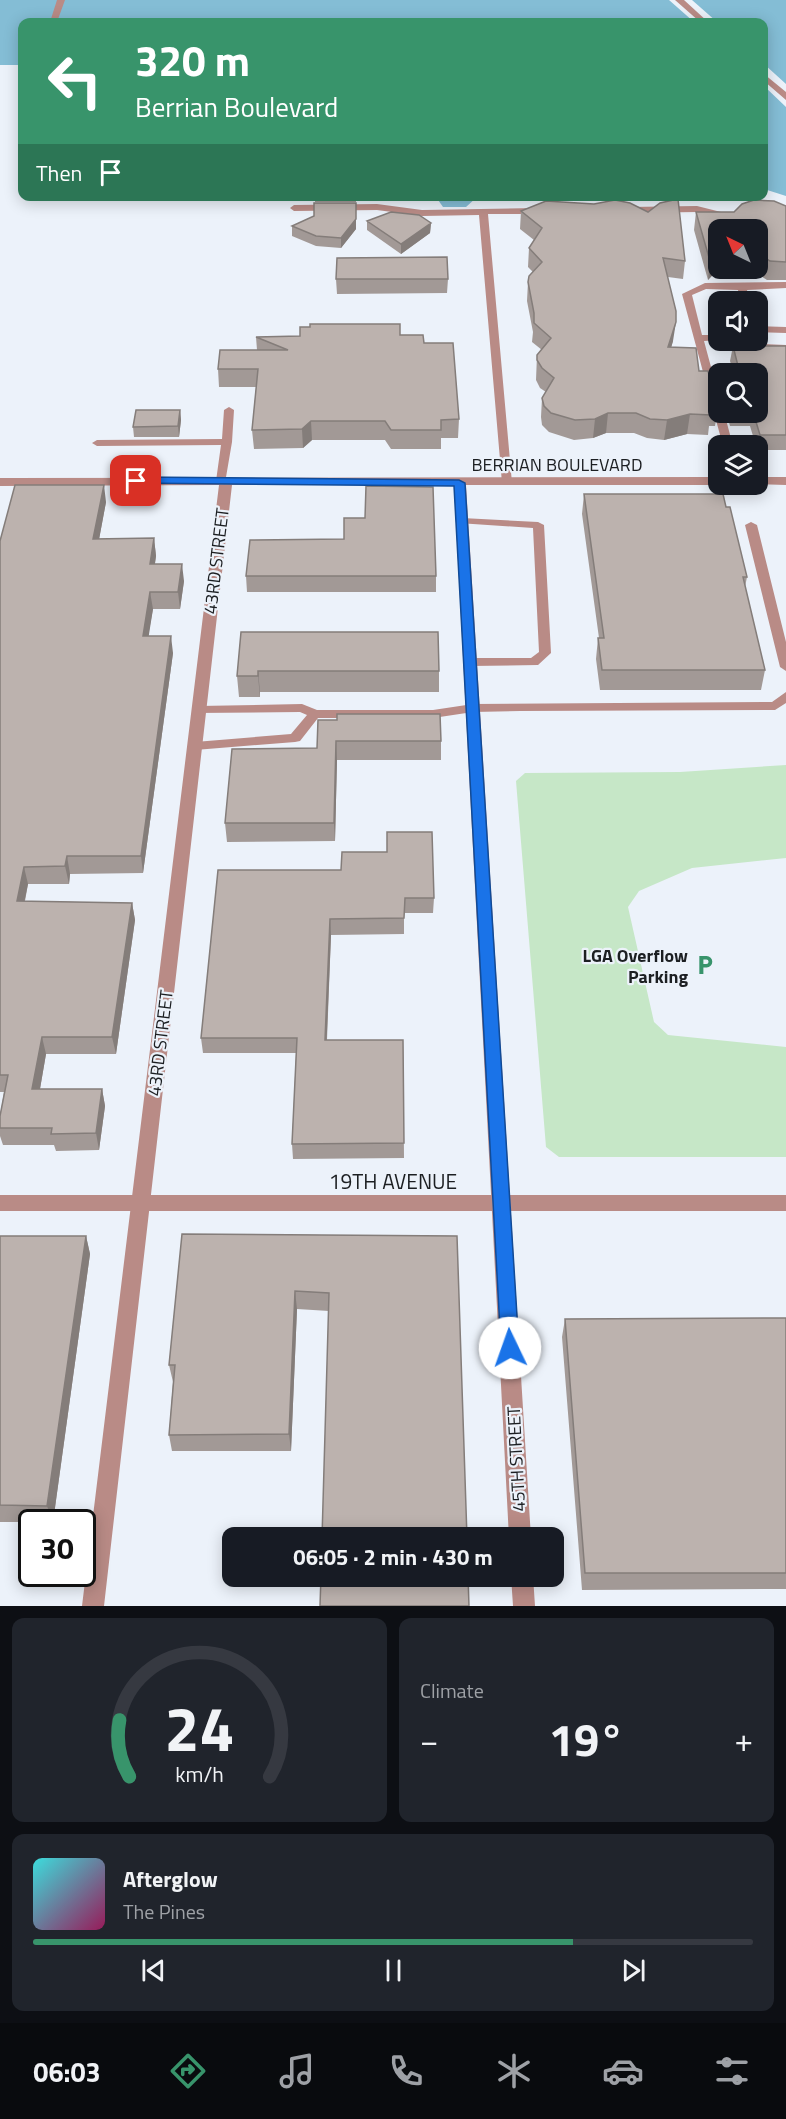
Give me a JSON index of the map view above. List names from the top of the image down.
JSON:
{
  "streets": {
    "street": [
      "BERRIAN BOULEVARD",
      "43RD STREET",
      "19TH AVENUE",
      "45TH STREET"
    ]
  },
  "crossings": [
    ["BERRIAN BOULEVARD", "43RD STREET"],
    ["BERRIAN BOULEVARD", "45TH STREET"],
    ["43RD STREET", "19TH AVENUE"],
    ["19TH AVENUE", "45TH STREET"]
  ],
  "places": {
    "parking": ["LGA Overflow Parking"]
  },
  "north": "top left",
  "page": {
    "turn": ["320 m", "Berrian Boulevard"],
    "then": "Then",
    "limit": "30",
    "trip": "06:05 · 2 min · 430 m",
    "tile": "Climate",
    "heat": ["−", "19°", "+"],
    "song": ["Afterglow", "The Pines"],
    "tabs": "06:03",
    "gauge": ["24", "km/h"]
  }
}
